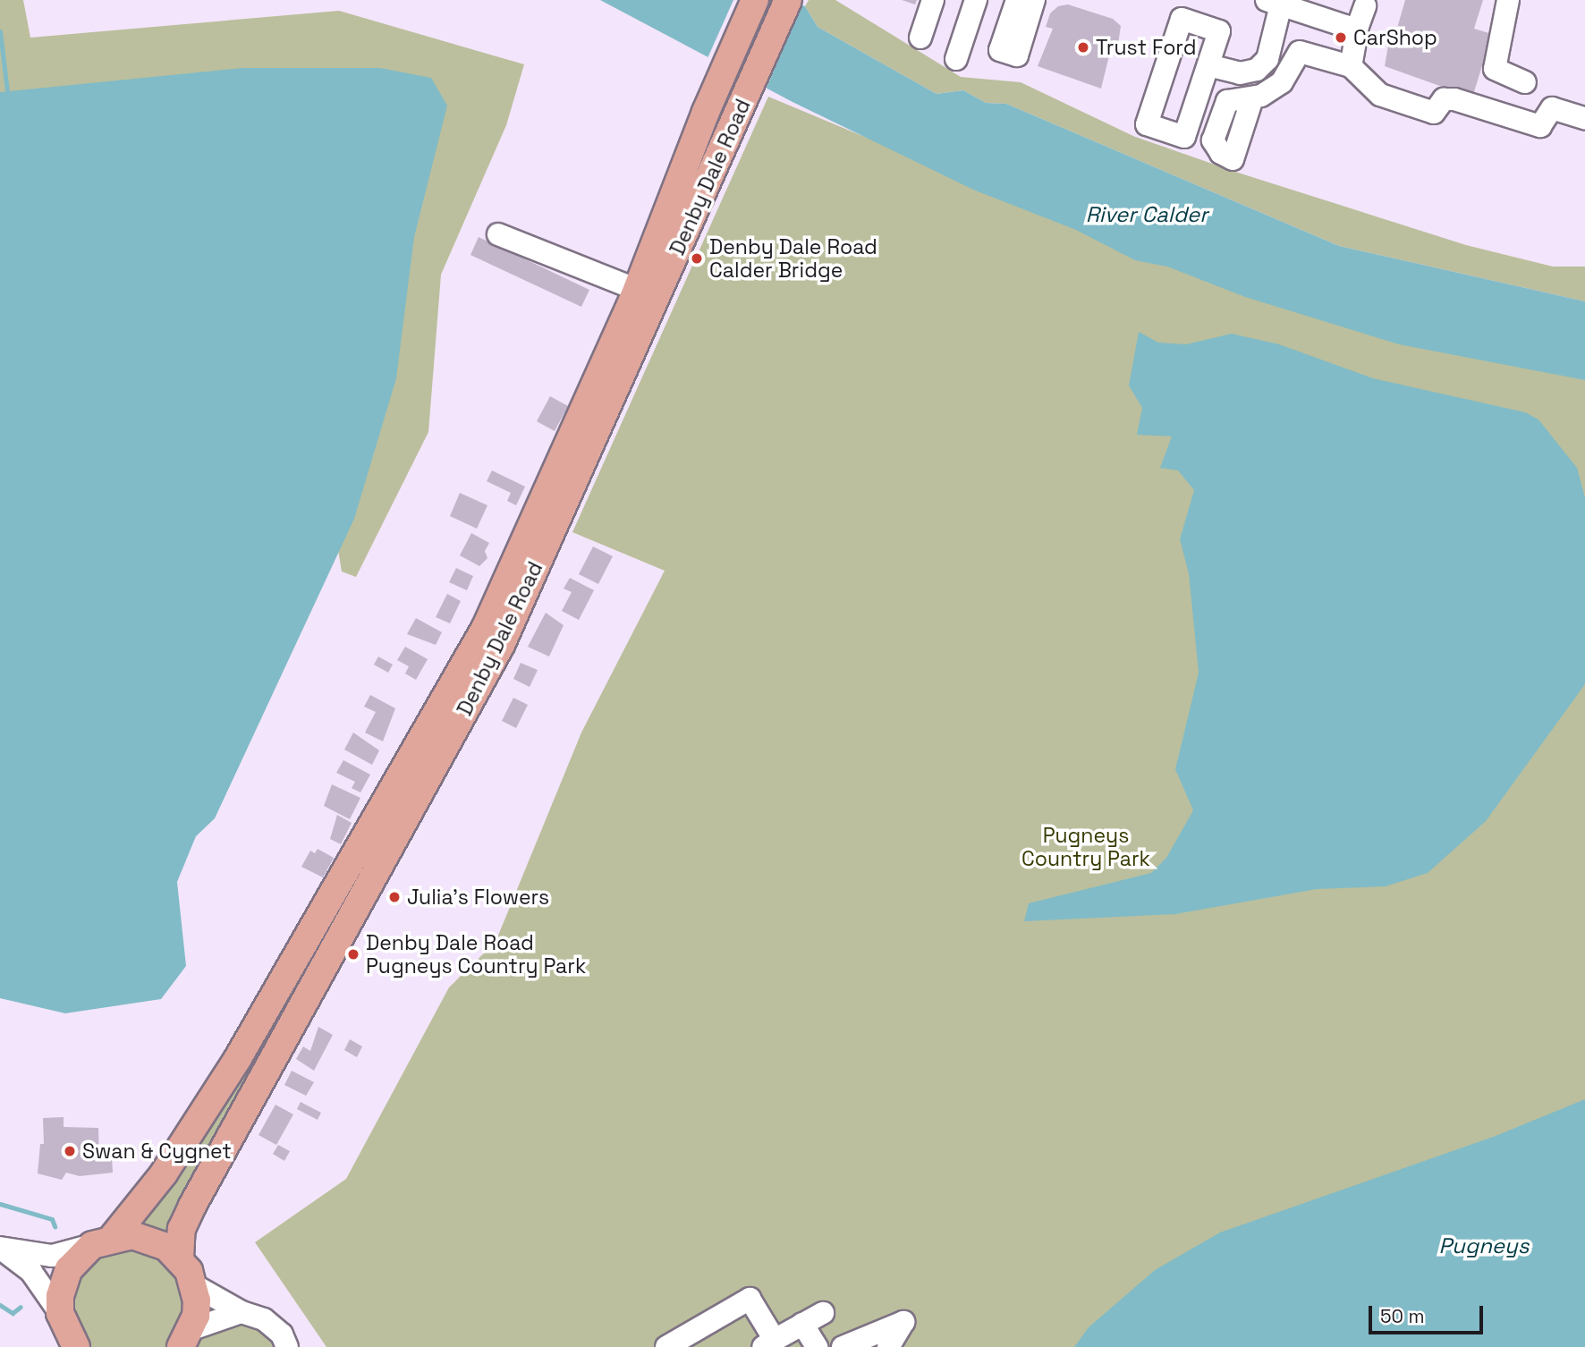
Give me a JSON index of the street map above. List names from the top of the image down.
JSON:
{
  "streets": {
    "main road": ["Denby Dale Road"]
  },
  "water": ["River Calder", "Pugneys"],
  "parks": ["Pugneys Country Park"],
  "places": [
    "CarShop",
    "Trust Ford",
    "Denby Dale Road Calder Bridge",
    "Julia's Flowers",
    "Denby Dale Road Pugneys Country Park",
    "Swan & Cygnet"
  ],
  "scale_bar": "50 m"
}
